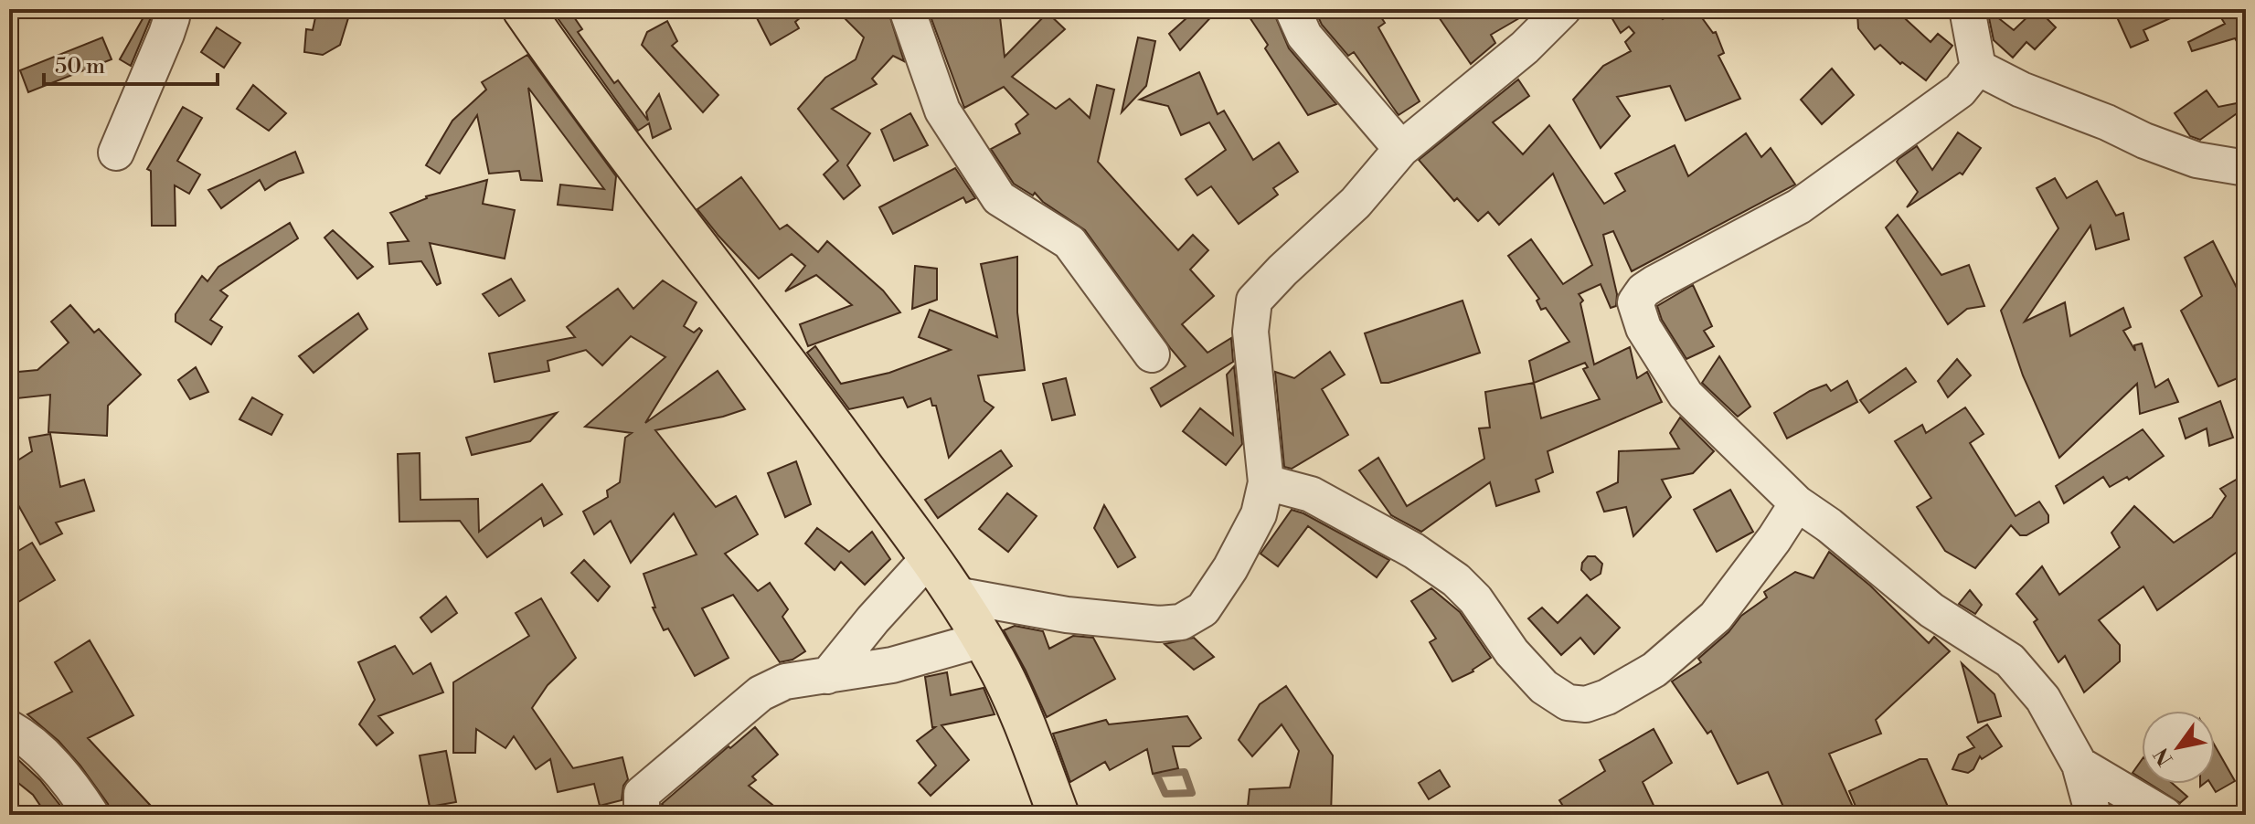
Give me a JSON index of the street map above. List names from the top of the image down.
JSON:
{
  "scale_bar": "50 m",
  "north": "bottom left"
}
